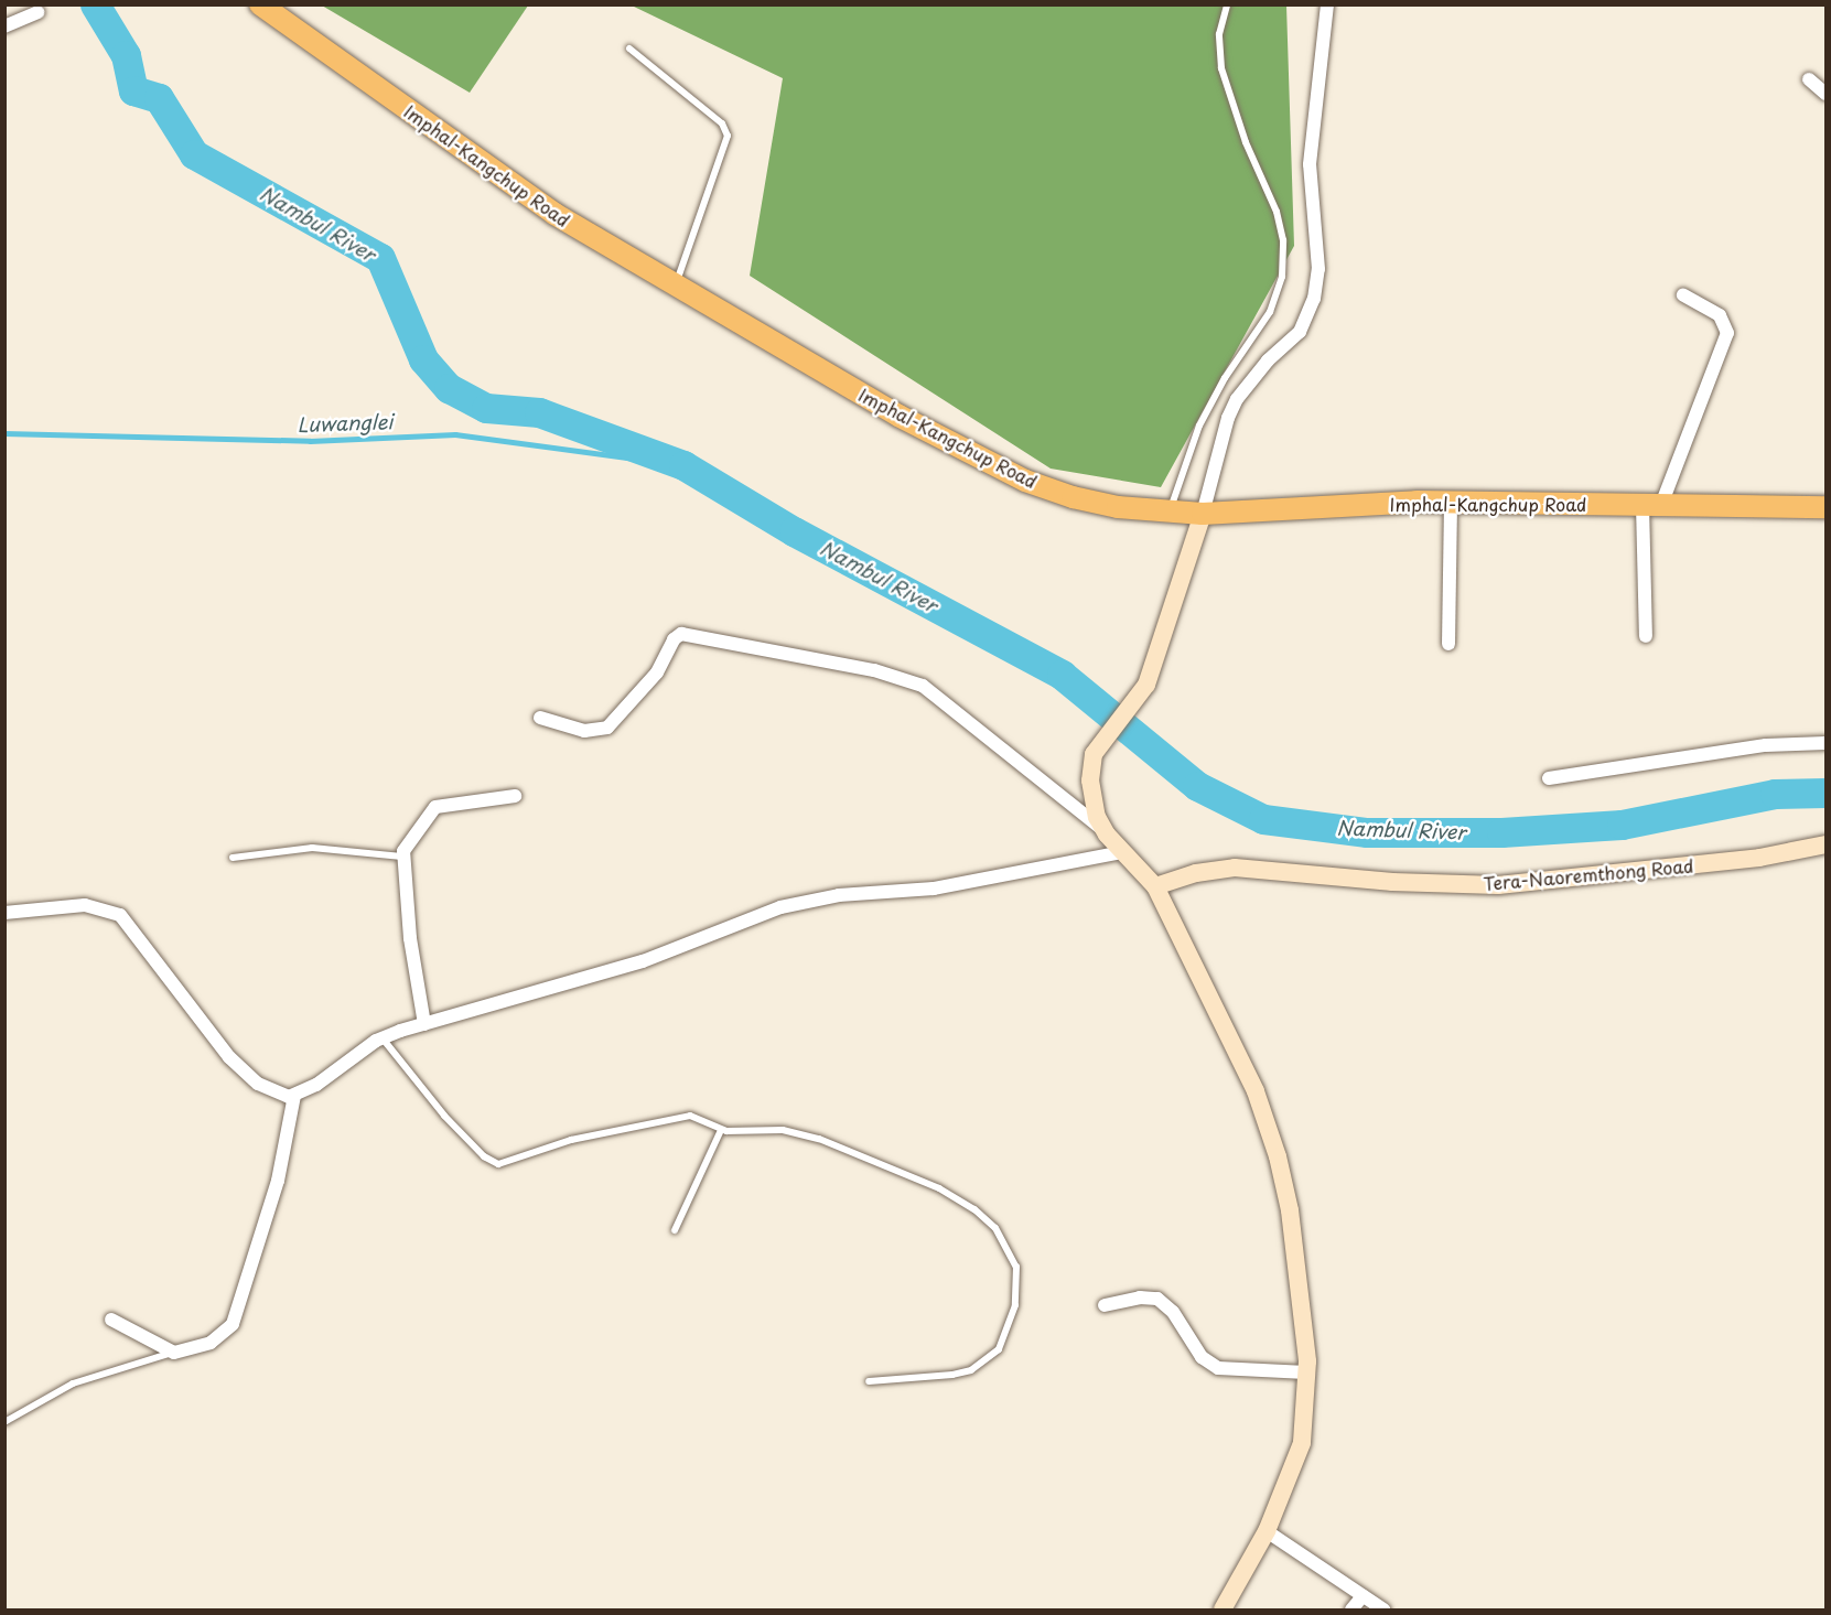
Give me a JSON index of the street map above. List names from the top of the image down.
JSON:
{
  "streets": {
    "main road": ["Imphal-Kangchup Road"],
    "street": ["Tera-Naoremthong Road"]
  },
  "water": ["Nambul River", "Luwanglei"]
}
